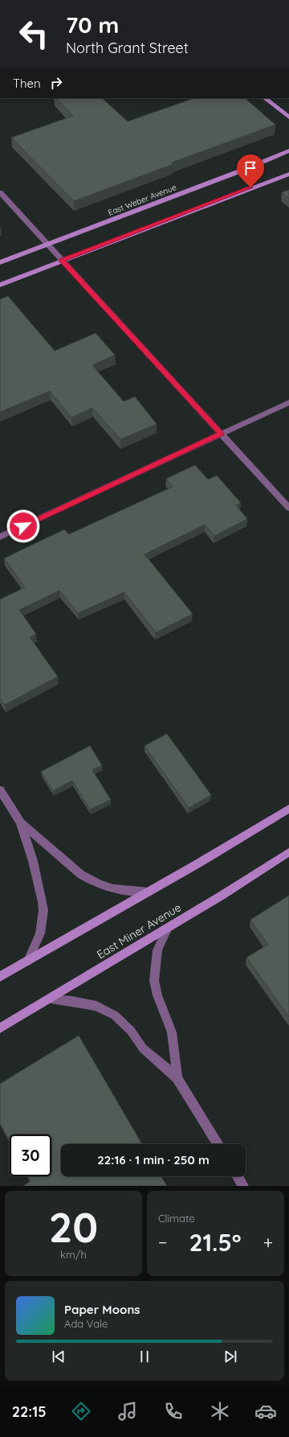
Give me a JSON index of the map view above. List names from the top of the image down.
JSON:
{
  "streets": {
    "street": ["East Weber Avenue", "East Miner Avenue"]
  },
  "page": {
    "turn": ["70 m", "North Grant Street"],
    "then": "Then",
    "limit": "30",
    "trip": "22:16 · 1 min · 250 m",
    "tile": [
      ["20", "km/h"],
      "Climate"
    ],
    "heat": ["−", "21.5°", "+"],
    "song": ["Paper Moons", "Ada Vale"],
    "tabs": "22:15"
  }
}
